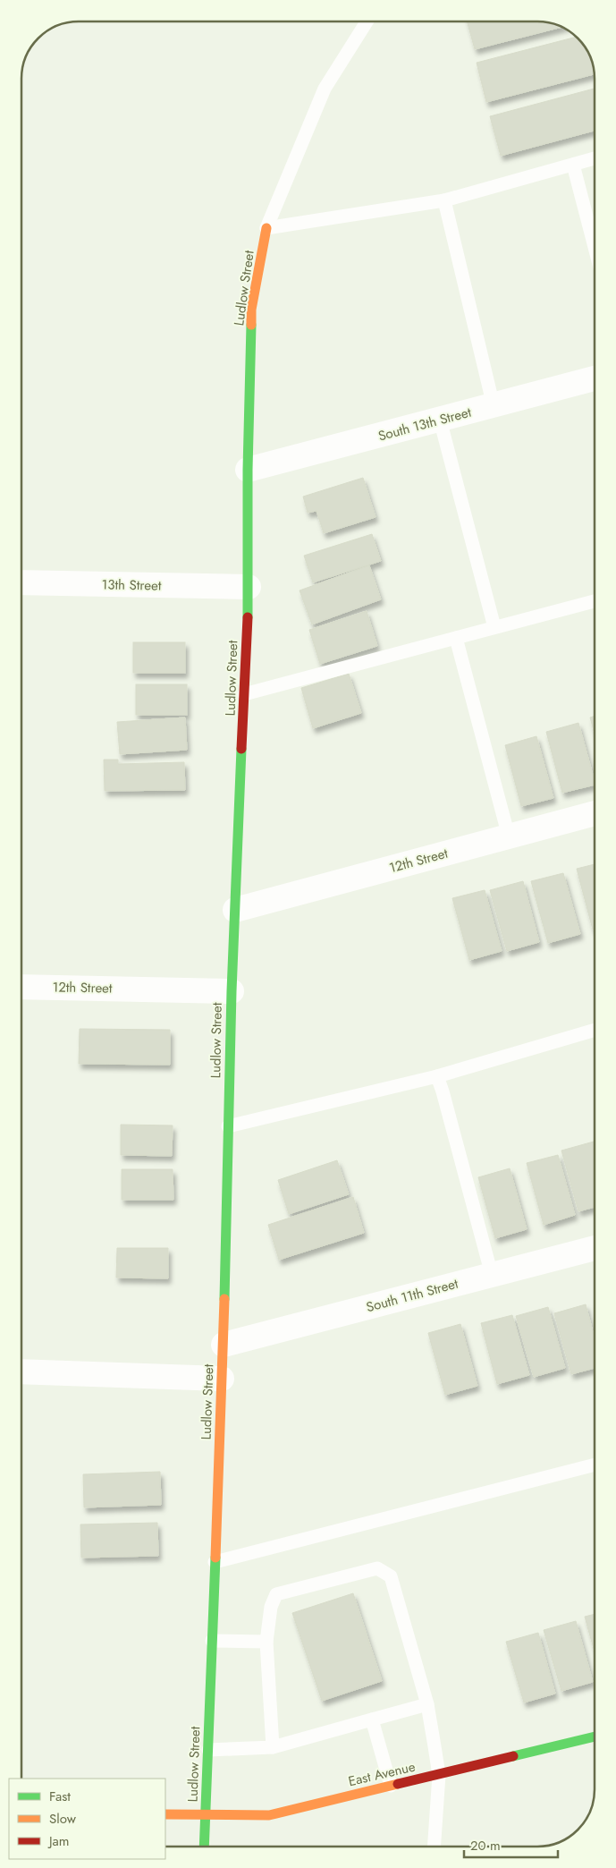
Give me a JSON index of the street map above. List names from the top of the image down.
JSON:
{
  "streets": {
    "street": [
      "Ludlow Street",
      "South 13th Street",
      "13th Street",
      "12th Street",
      "South 11th Street",
      "East Avenue"
    ]
  },
  "crossings": [
    ["Ludlow Street", "South 13th Street"],
    ["Ludlow Street", "13th Street"],
    ["Ludlow Street", "12th Street"],
    ["Ludlow Street", "South 11th Street"],
    ["Ludlow Street", "East Avenue"]
  ],
  "legend": ["Fast", "Slow", "Jam"],
  "scale_bar": "20 m"
}
